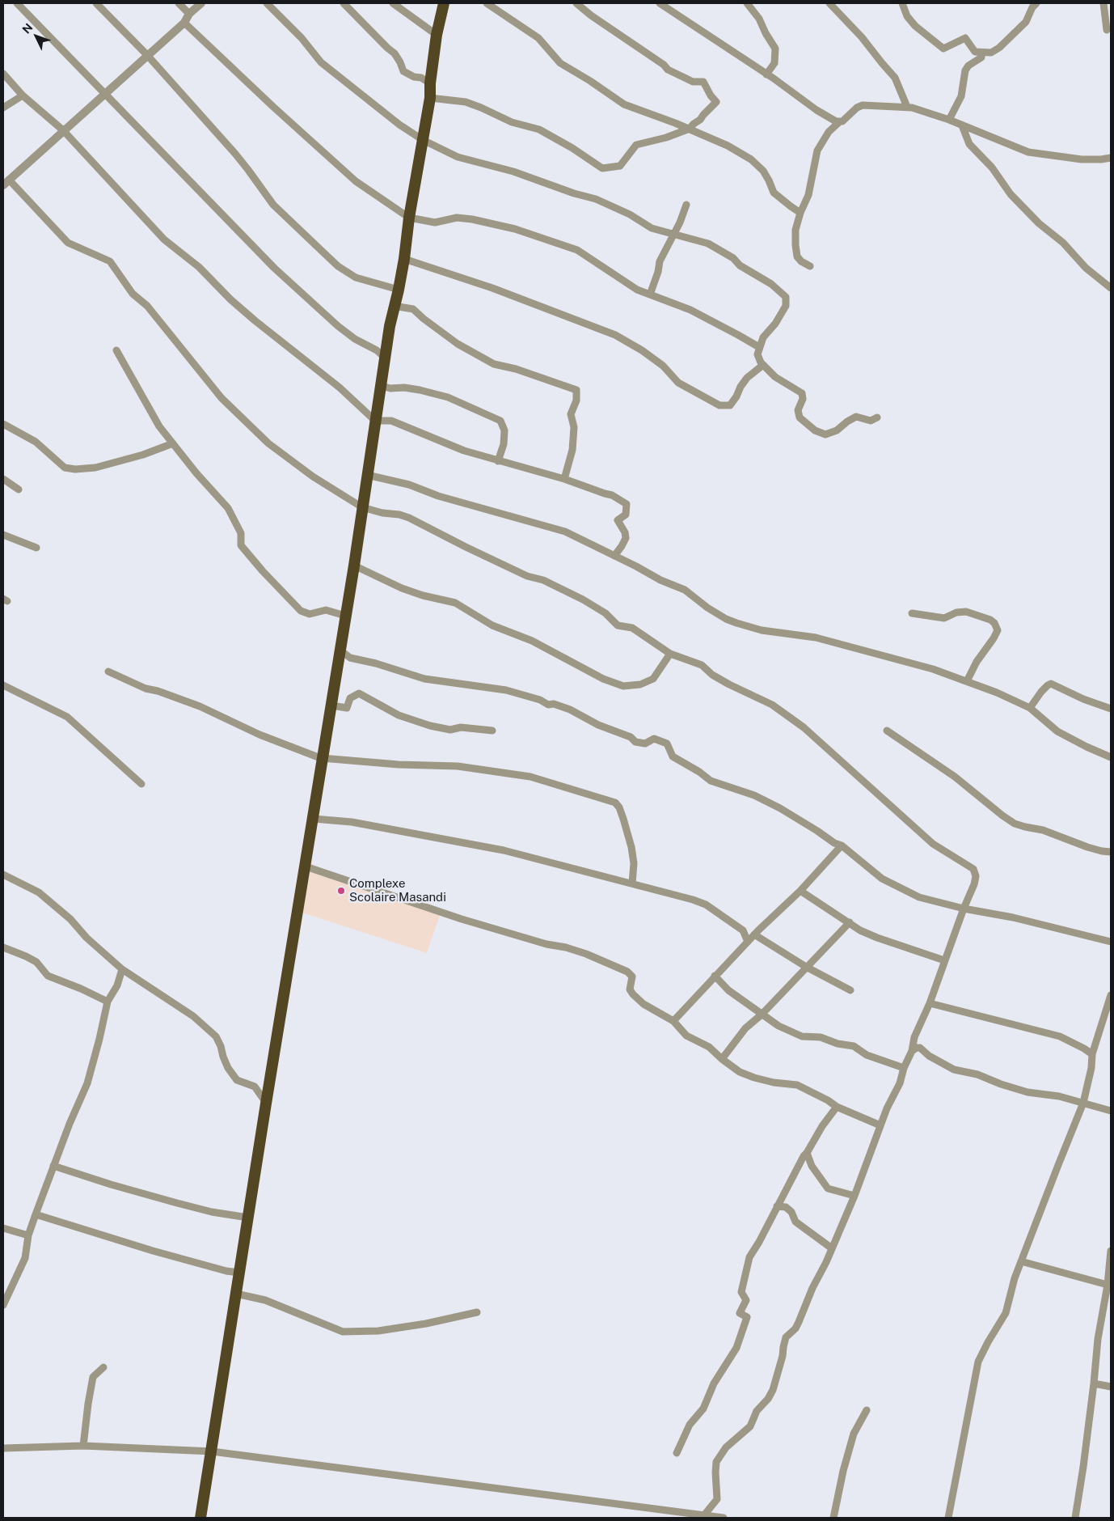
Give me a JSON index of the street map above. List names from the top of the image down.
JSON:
{
  "places": ["Complexe Scolaire Masandi"],
  "north": "top left"
}
